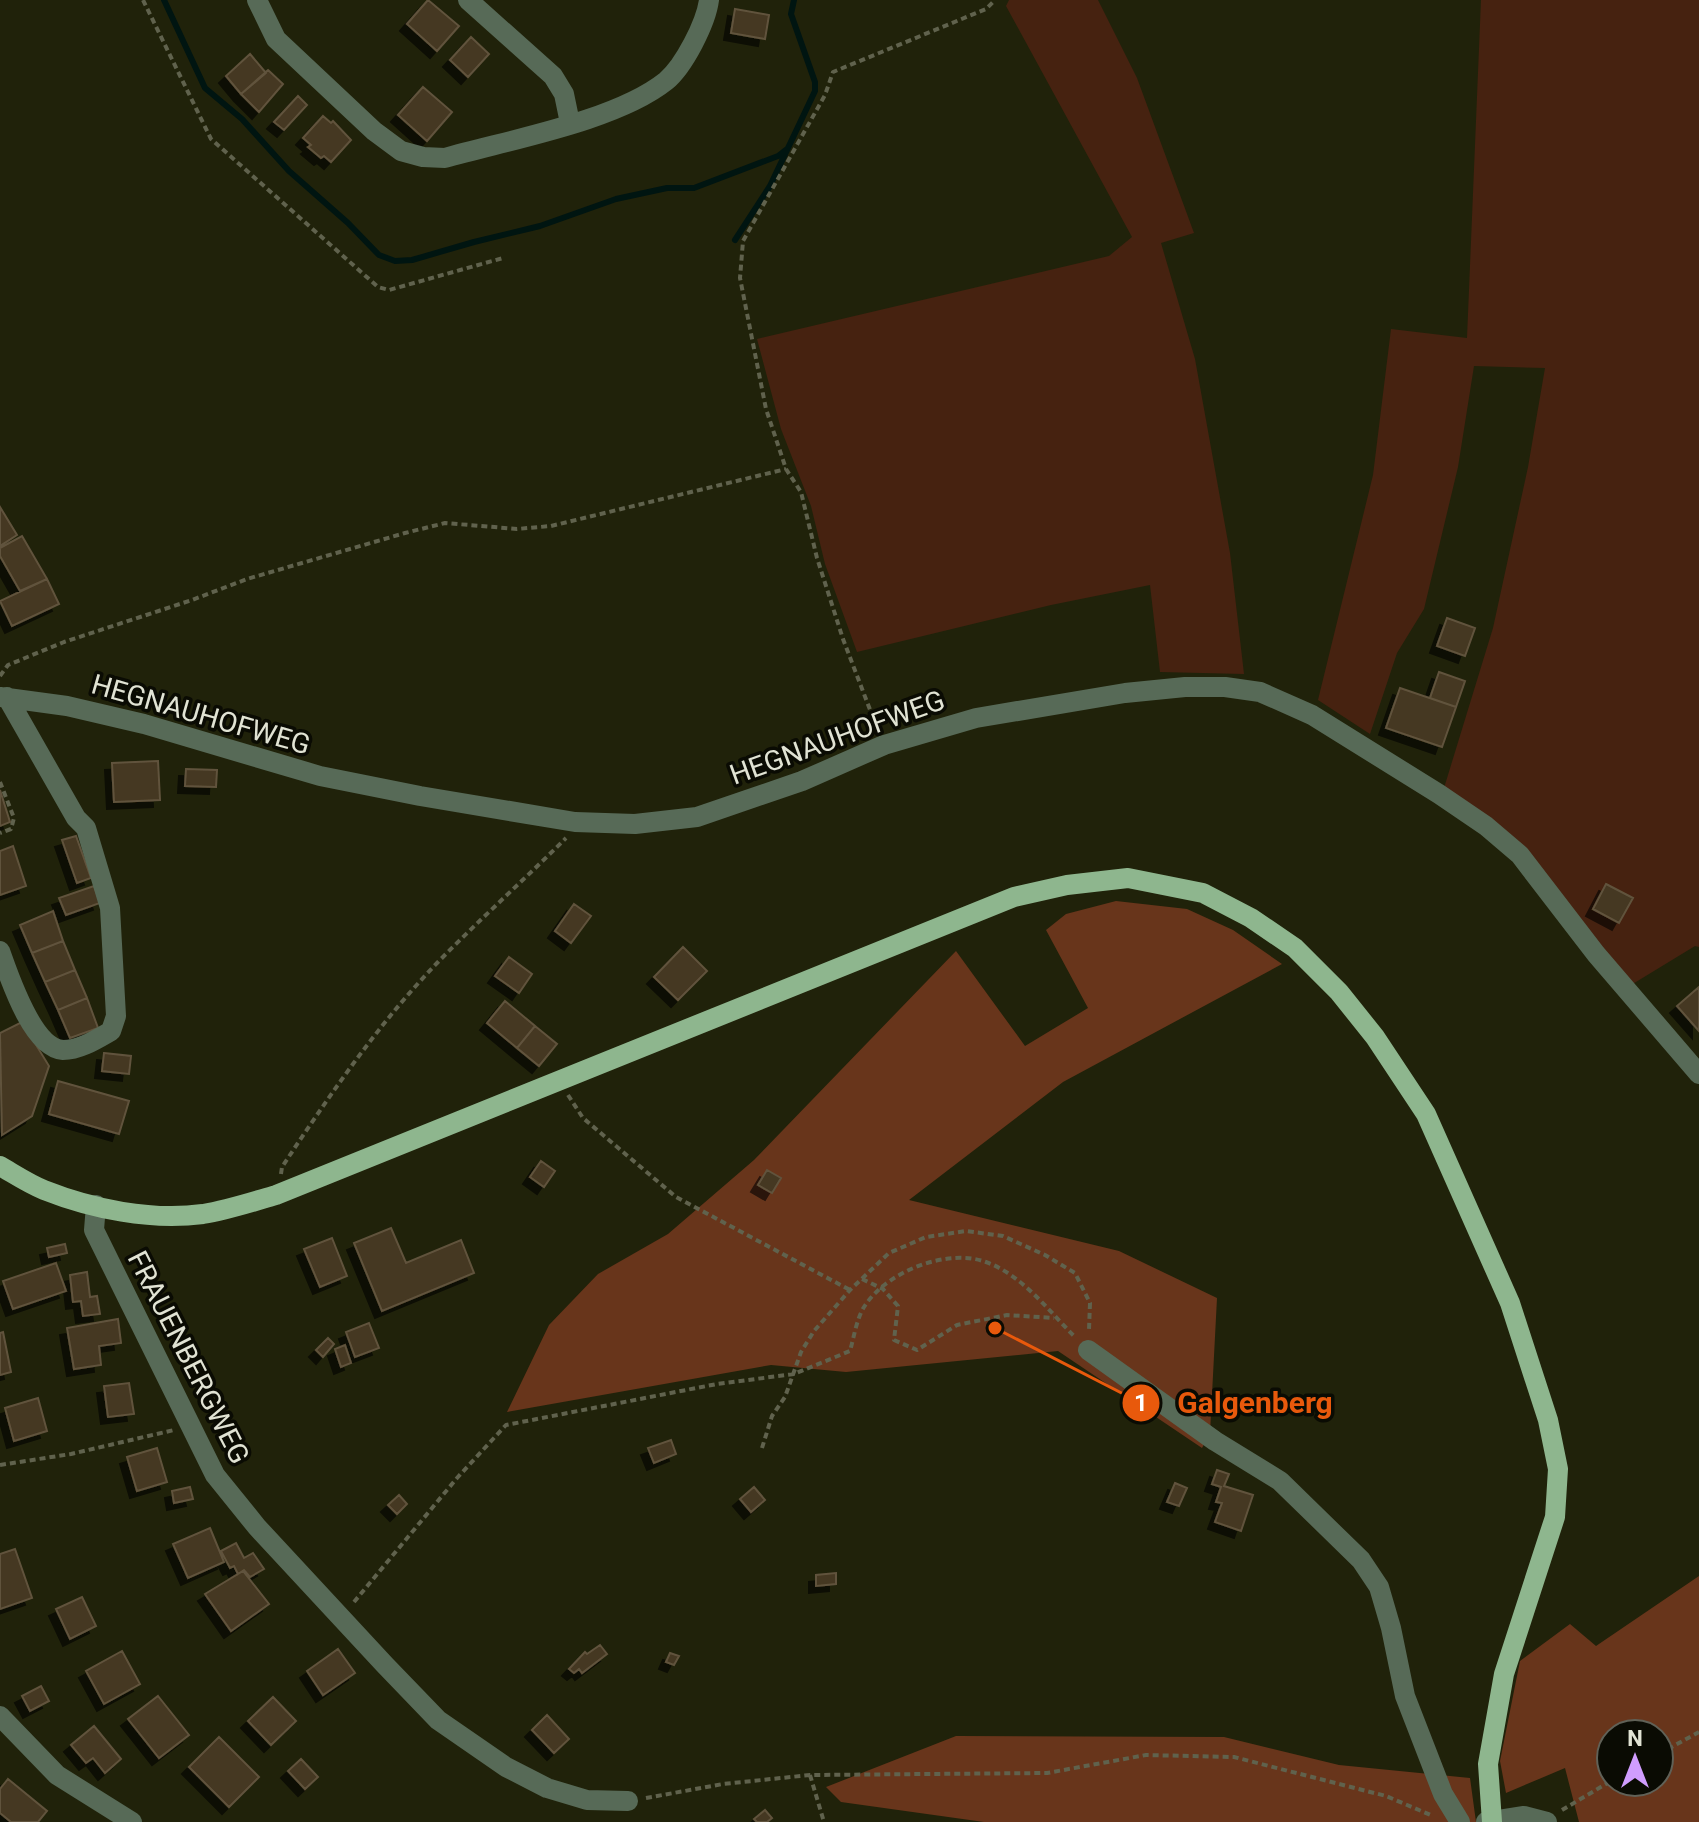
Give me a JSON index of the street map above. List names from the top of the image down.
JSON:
{
  "streets": {
    "street": ["HEGNAUHOFWEG", "FRAUENBERGWEG"]
  },
  "places": ["Galgenberg"],
  "north": "top"
}
